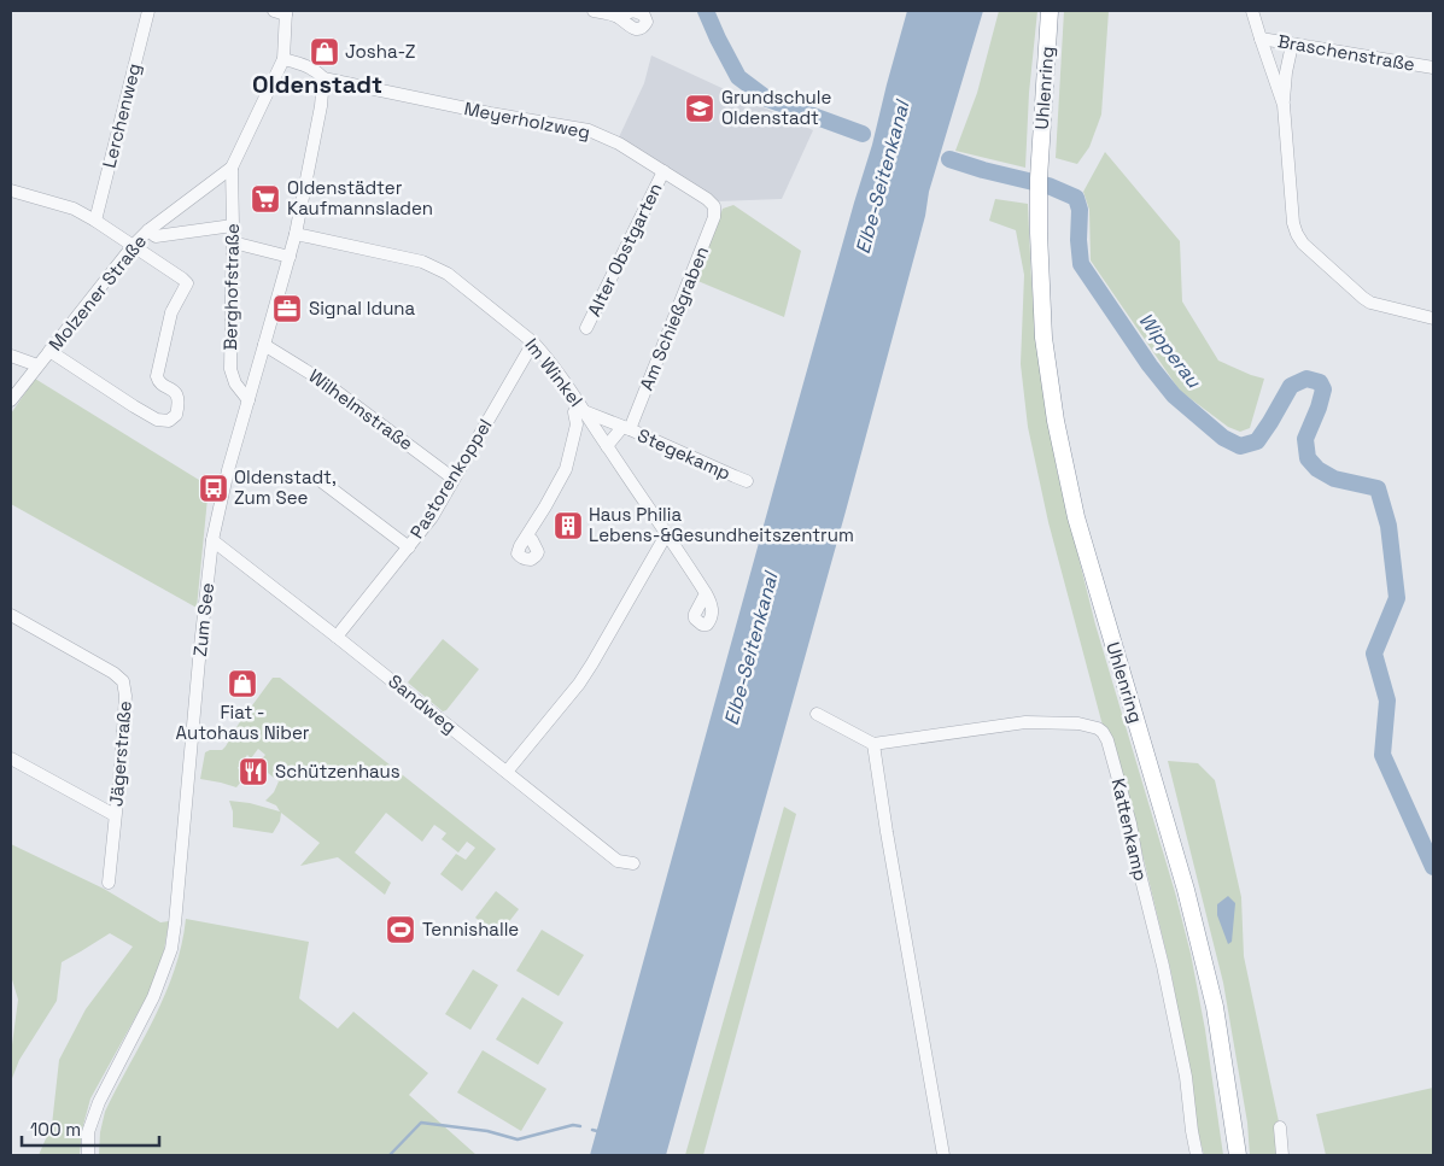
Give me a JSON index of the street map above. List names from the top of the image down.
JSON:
{
  "streets": {
    "highway": ["Uhlenring"],
    "street": [
      "Braschenstraße",
      "Lerchenweg",
      "Meyerholzweg",
      "Alter Obstgarten",
      "Berghofstraße",
      "Molzener Straße",
      "Am Schießgraben",
      "Im Winkel",
      "Wilhelmstraße",
      "Stegekamp",
      "Pastorenkoppel",
      "Zum See",
      "Sandweg",
      "Jägerstraße",
      "Kattenkamp"
    ]
  },
  "crossings": [
    ["Meyerholzweg", "Alter Obstgarten"],
    ["Meyerholzweg", "Molzener Straße"],
    ["Meyerholzweg", "Am Schießgraben"],
    ["Meyerholzweg", "Zum See"],
    ["Berghofstraße", "Molzener Straße"],
    ["Berghofstraße", "Zum See"],
    ["Am Schießgraben", "Stegekamp"],
    ["Im Winkel", "Stegekamp"],
    ["Im Winkel", "Pastorenkoppel"],
    ["Im Winkel", "Zum See"],
    ["Wilhelmstraße", "Pastorenkoppel"],
    ["Wilhelmstraße", "Zum See"],
    ["Pastorenkoppel", "Sandweg"],
    ["Zum See", "Sandweg"]
  ],
  "districts": ["Oldenstadt"],
  "water": ["Elbe-Seitenkanal", "Wipperau"],
  "places": {
    "shop": ["Josha-Z", "Fiat - Autohaus Niber"],
    "school or university": ["Grundschule Oldenstadt"],
    "supermarket": ["Oldenstädter Kaufmannsladen"],
    "office": ["Signal Iduna"],
    "bus stop": ["Oldenstadt, Zum See"],
    "building": ["Haus Philia Lebens-&Gesundheitszentrum"],
    "restaurant": ["Schützenhaus"],
    "sports": ["Tennishalle"]
  },
  "scale_bar": "100 m"
}
